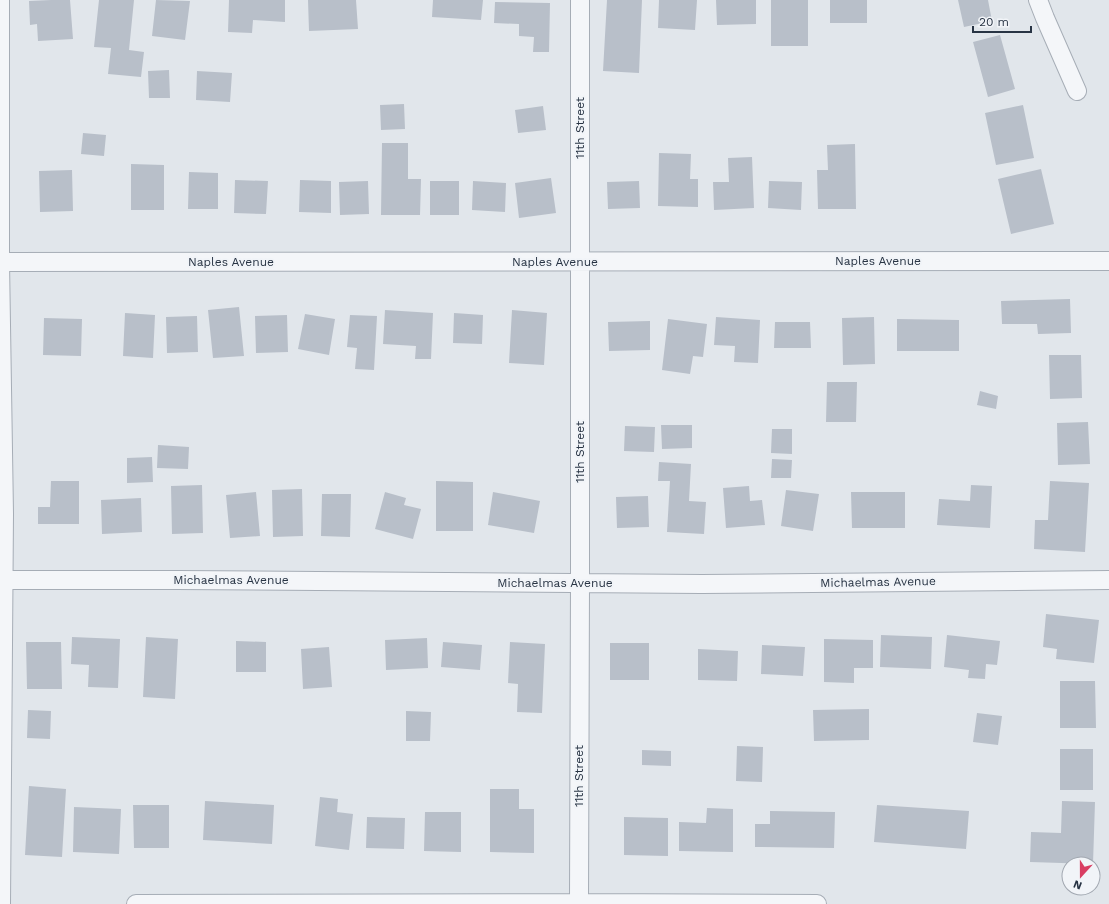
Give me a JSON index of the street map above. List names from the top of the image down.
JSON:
{
  "streets": {
    "street": ["11th Street", "Naples Avenue", "Michaelmas Avenue"]
  },
  "crossings": [
    ["11th Street", "Naples Avenue"],
    ["11th Street", "Michaelmas Avenue"]
  ],
  "scale_bar": "20 m",
  "north": "bottom"
}
